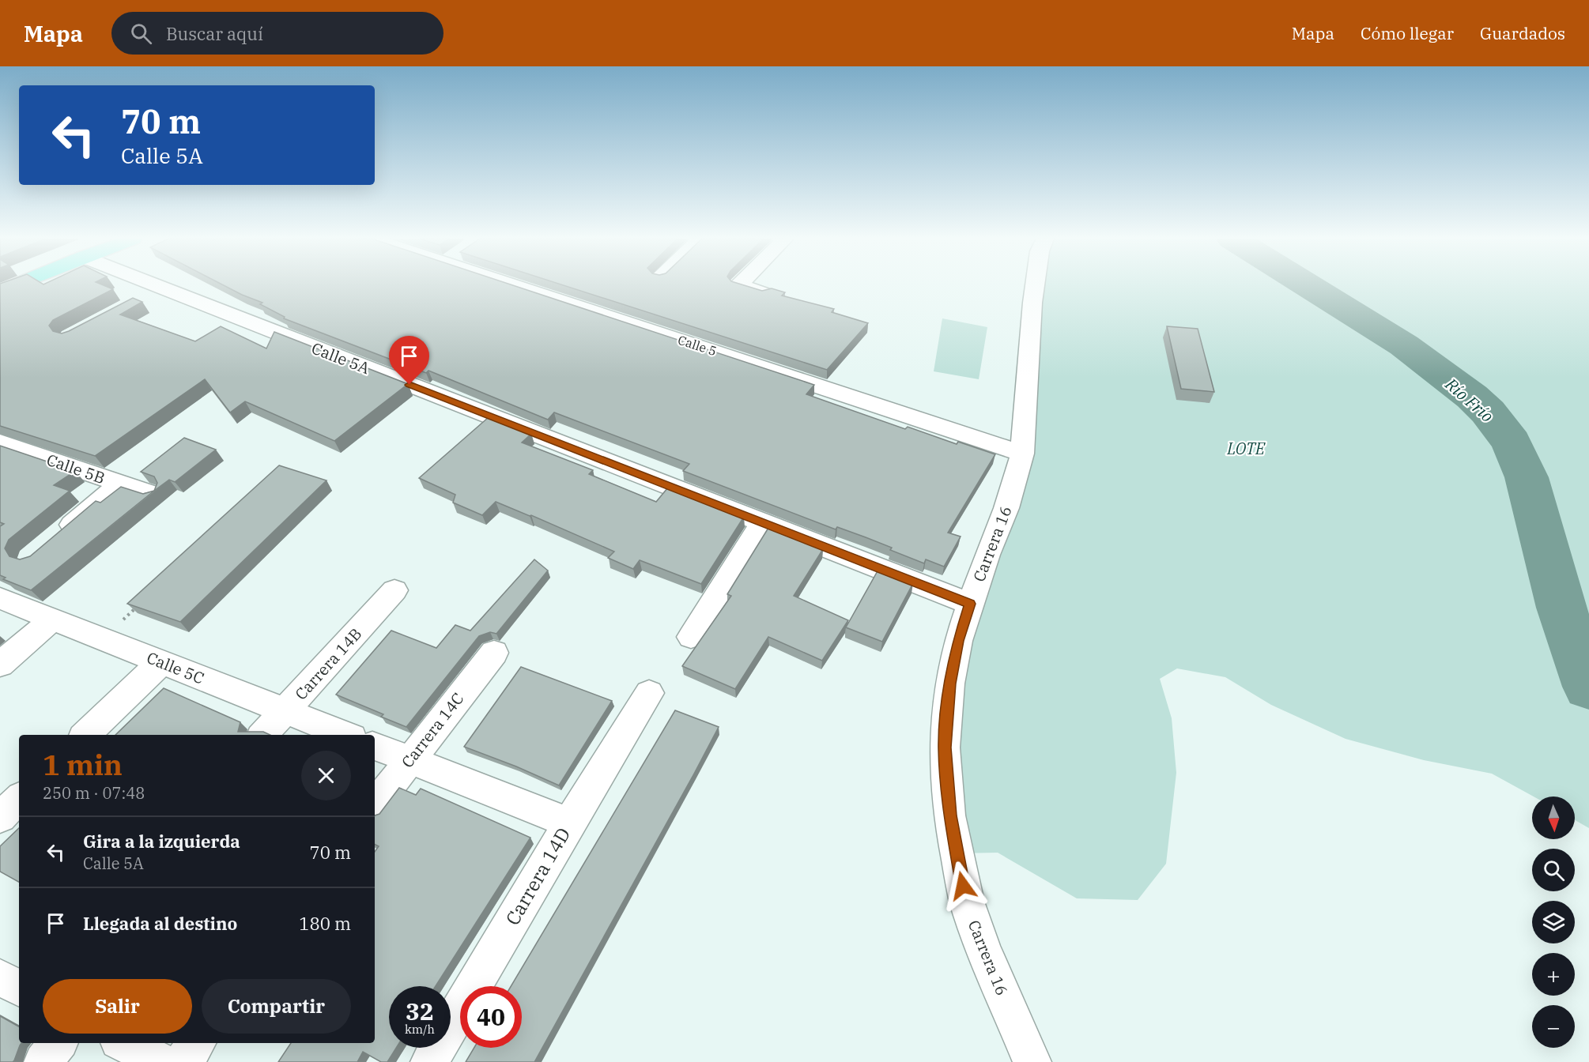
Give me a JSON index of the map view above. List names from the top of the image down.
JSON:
{
  "streets": {
    "street": [
      "Calle 5",
      "Calle 5A",
      "Calle 5B",
      "Carrera 16",
      "Carrera 14B",
      "Calle 5C",
      "Carrera 14C",
      "Carrera 14D"
    ]
  },
  "crossings": [
    ["Calle 5", "Carrera 16"],
    ["Calle 5A", "Carrera 16"],
    ["Carrera 14B", "Calle 5C"]
  ],
  "water": ["Río Frío"],
  "parks": ["LOTE"],
  "north": "bottom",
  "page": {
    "header": "Mapa",
    "search": "Buscar aquí",
    "nav": ["Mapa", "Cómo llegar", "Guardados"],
    "turn": ["70 m", "Calle 5A"],
    "heading": ["1 min", "250 m · 07:48"],
    "map_buttons": ["+", "−"],
    "list": [
      {
        "name": "Gira a la izquierda",
        "note": "Calle 5A",
        "value": "70 m"
      },
      {
        "name": "Llegada al destino",
        "value": "180 m"
      }
    ],
    "buttons": ["Salir", "Compartir"],
    "speed": "32 km/h",
    "limit": "40"
  }
}
